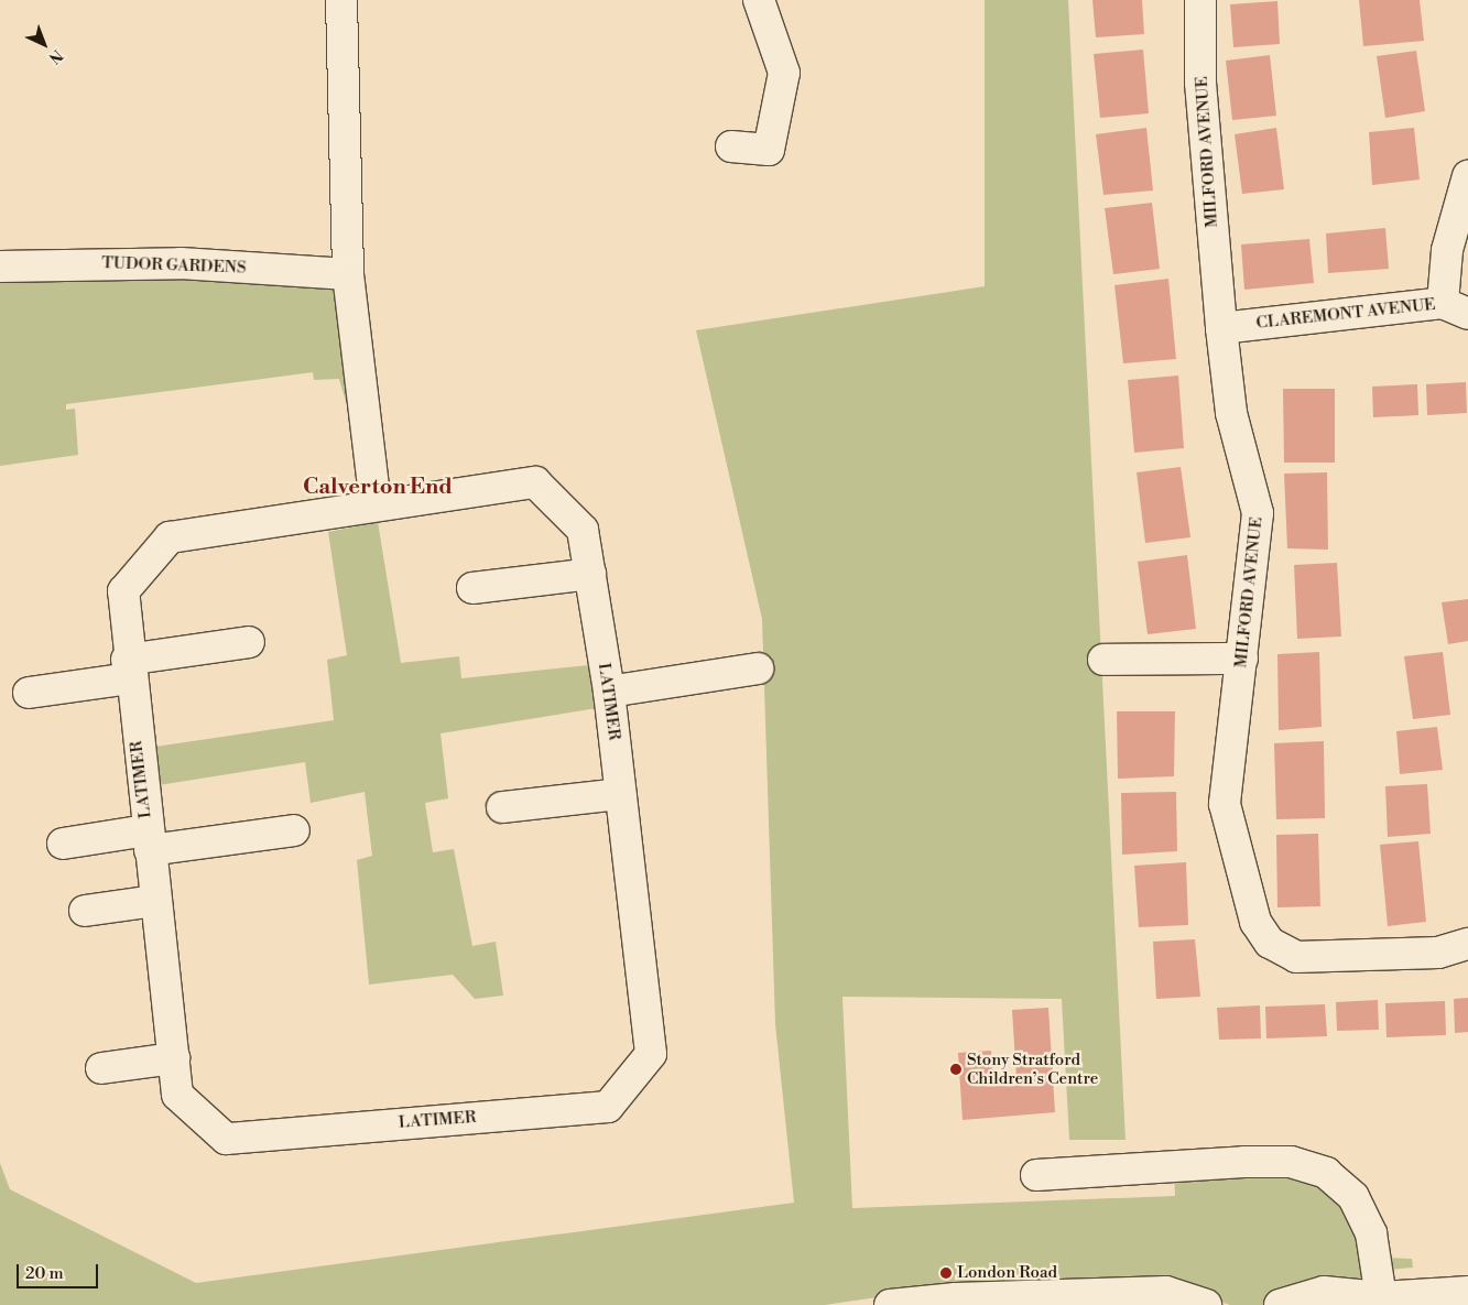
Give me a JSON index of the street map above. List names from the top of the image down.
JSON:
{
  "streets": {
    "street": [
      "MILFORD AVENUE",
      "TUDOR GARDENS",
      "CLAREMONT AVENUE",
      "LATIMER"
    ]
  },
  "crossings": [
    ["MILFORD AVENUE", "CLAREMONT AVENUE"]
  ],
  "districts": ["Calverton End"],
  "places": ["Stony Stratford Children’s Centre", "London Road"],
  "scale_bar": "20 m",
  "north": "bottom right"
}
